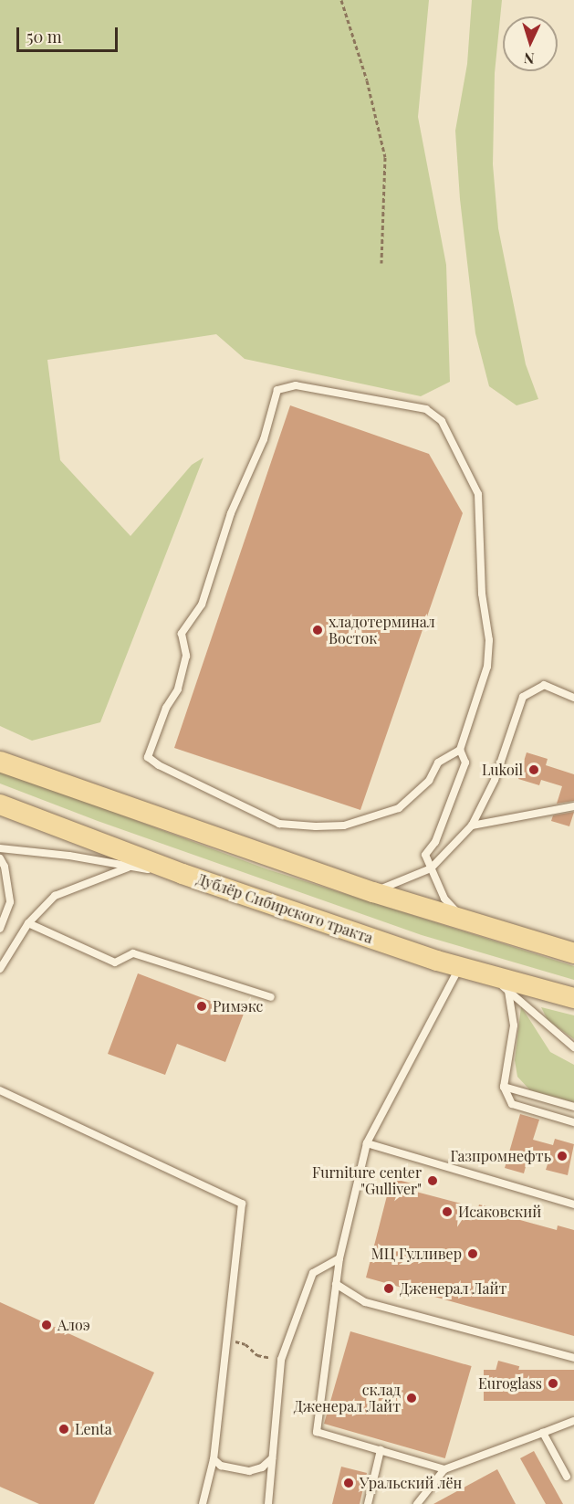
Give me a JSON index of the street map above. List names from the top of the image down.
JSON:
{
  "streets": {
    "main road": ["Дублёр Сибирского тракта"]
  },
  "places": [
    "хладотерминал Восток",
    "Lukoil",
    "Римэкс",
    "Газпромнефть",
    "Furniture center \"Gulliver\"",
    "Исаковский",
    "МЦ Гулливер",
    "Дженерал Лайт",
    "Алоэ",
    "Euroglass",
    "склад Дженерал Лайт",
    "Lenta",
    "Уральский лён"
  ],
  "scale_bar": "50 m",
  "north": "bottom"
}
